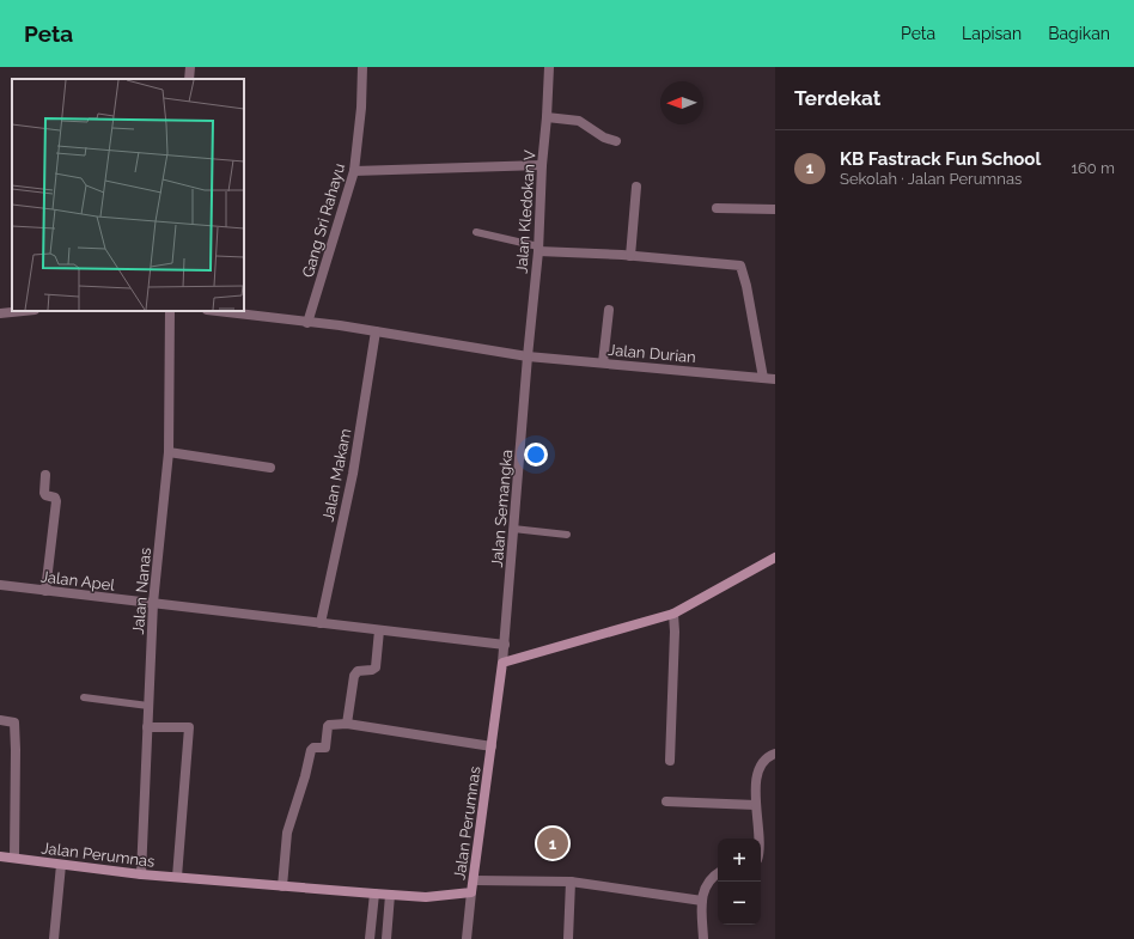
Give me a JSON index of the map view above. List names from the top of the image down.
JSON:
{
  "streets": {
    "street": [
      "Jalan Kledokan V",
      "Gang Sri Rahayu",
      "Jalan Durian",
      "Jalan Makam",
      "Jalan Semangka",
      "Jalan Apel",
      "Jalan Nanas",
      "Jalan Perumnas"
    ]
  },
  "crossings": [
    ["Jalan Kledokan V", "Jalan Durian"],
    ["Jalan Kledokan V", "Jalan Semangka"],
    ["Gang Sri Rahayu", "Jalan Durian"],
    ["Jalan Durian", "Jalan Makam"],
    ["Jalan Durian", "Jalan Semangka"],
    ["Jalan Makam", "Jalan Apel"],
    ["Jalan Semangka", "Jalan Apel"],
    ["Jalan Semangka", "Jalan Perumnas"],
    ["Jalan Apel", "Jalan Nanas"],
    ["Jalan Nanas", "Jalan Perumnas"]
  ],
  "north": "left",
  "page": {
    "header": "Peta",
    "nav": ["Peta", "Lapisan", "Bagikan"],
    "heading": "Terdekat",
    "list": [
      {
        "mark": "1",
        "name": "KB Fastrack Fun School",
        "note": "Sekolah · Jalan Perumnas",
        "value": "160 m"
      }
    ],
    "pins": "1",
    "map_buttons": ["+", "−"]
  }
}
